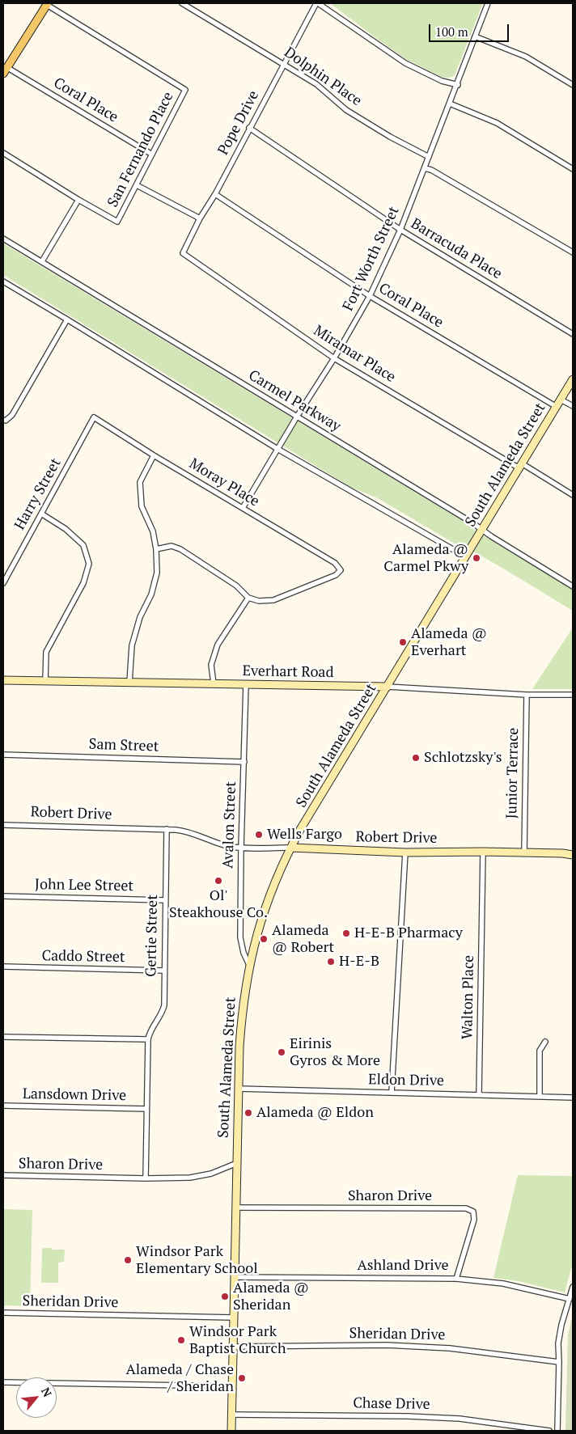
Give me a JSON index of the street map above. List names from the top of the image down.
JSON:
{
  "streets": {
    "main road": ["South Alameda Street", "Everhart Road", "Robert Drive"],
    "street": [
      "Dolphin Place",
      "Coral Place",
      "Pope Drive",
      "San Fernando Place",
      "Barracuda Place",
      "Fort Worth Street",
      "Miramar Place",
      "Carmel Parkway",
      "Moray Place",
      "Harry Street",
      "Sam Street",
      "Junior Terrace",
      "Avalon Street",
      "John Lee Street",
      "Gertie Street",
      "Caddo Street",
      "Walton Place",
      "Eldon Drive",
      "Lansdown Drive",
      "Sharon Drive",
      "Ashland Drive",
      "Sheridan Drive",
      "Chase Drive"
    ]
  },
  "crossings": [
    ["Dolphin Place", "Pope Drive"],
    ["Dolphin Place", "Fort Worth Street"],
    ["Coral Place", "Pope Drive"],
    ["Coral Place", "San Fernando Place"],
    ["Coral Place", "Fort Worth Street"],
    ["Coral Place", "South Alameda Street"],
    ["Pope Drive", "Barracuda Place"],
    ["Pope Drive", "Miramar Place"],
    ["Barracuda Place", "Fort Worth Street"],
    ["Fort Worth Street", "Miramar Place"],
    ["Fort Worth Street", "Carmel Parkway"],
    ["Fort Worth Street", "Moray Place"],
    ["Miramar Place", "South Alameda Street"],
    ["Carmel Parkway", "South Alameda Street"],
    ["South Alameda Street", "Everhart Road"],
    ["South Alameda Street", "Robert Drive"],
    ["South Alameda Street", "Avalon Street"],
    ["South Alameda Street", "Eldon Drive"],
    ["South Alameda Street", "Sharon Drive"],
    ["South Alameda Street", "Ashland Drive"],
    ["South Alameda Street", "Sheridan Drive"],
    ["South Alameda Street", "Chase Drive"],
    ["Moray Place", "Harry Street"],
    ["Everhart Road", "Junior Terrace"],
    ["Everhart Road", "Avalon Street"],
    ["Sam Street", "Avalon Street"],
    ["Junior Terrace", "Robert Drive"],
    ["Robert Drive", "Avalon Street"],
    ["Robert Drive", "Gertie Street"],
    ["Robert Drive", "Walton Place"],
    ["John Lee Street", "Gertie Street"],
    ["Gertie Street", "Caddo Street"],
    ["Walton Place", "Eldon Drive"],
    ["Sharon Drive", "Ashland Drive"]
  ],
  "places": [
    "Alameda @ Carmel Pkwy",
    "Alameda @ Everhart",
    "Schlotzsky's",
    "Wells Fargo",
    "Ol' Steakhouse Co.",
    "H-E-B Pharmacy",
    "Alameda @ Robert",
    "H-E-B",
    "Eirinis Gyros & More",
    "Alameda @ Eldon",
    "Windsor Park Elementary School",
    "Alameda @ Sheridan",
    "Windsor Park Baptist Church",
    "Alameda / Chase / Sheridan"
  ],
  "scale_bar": "100 m",
  "north": "top right"
}
